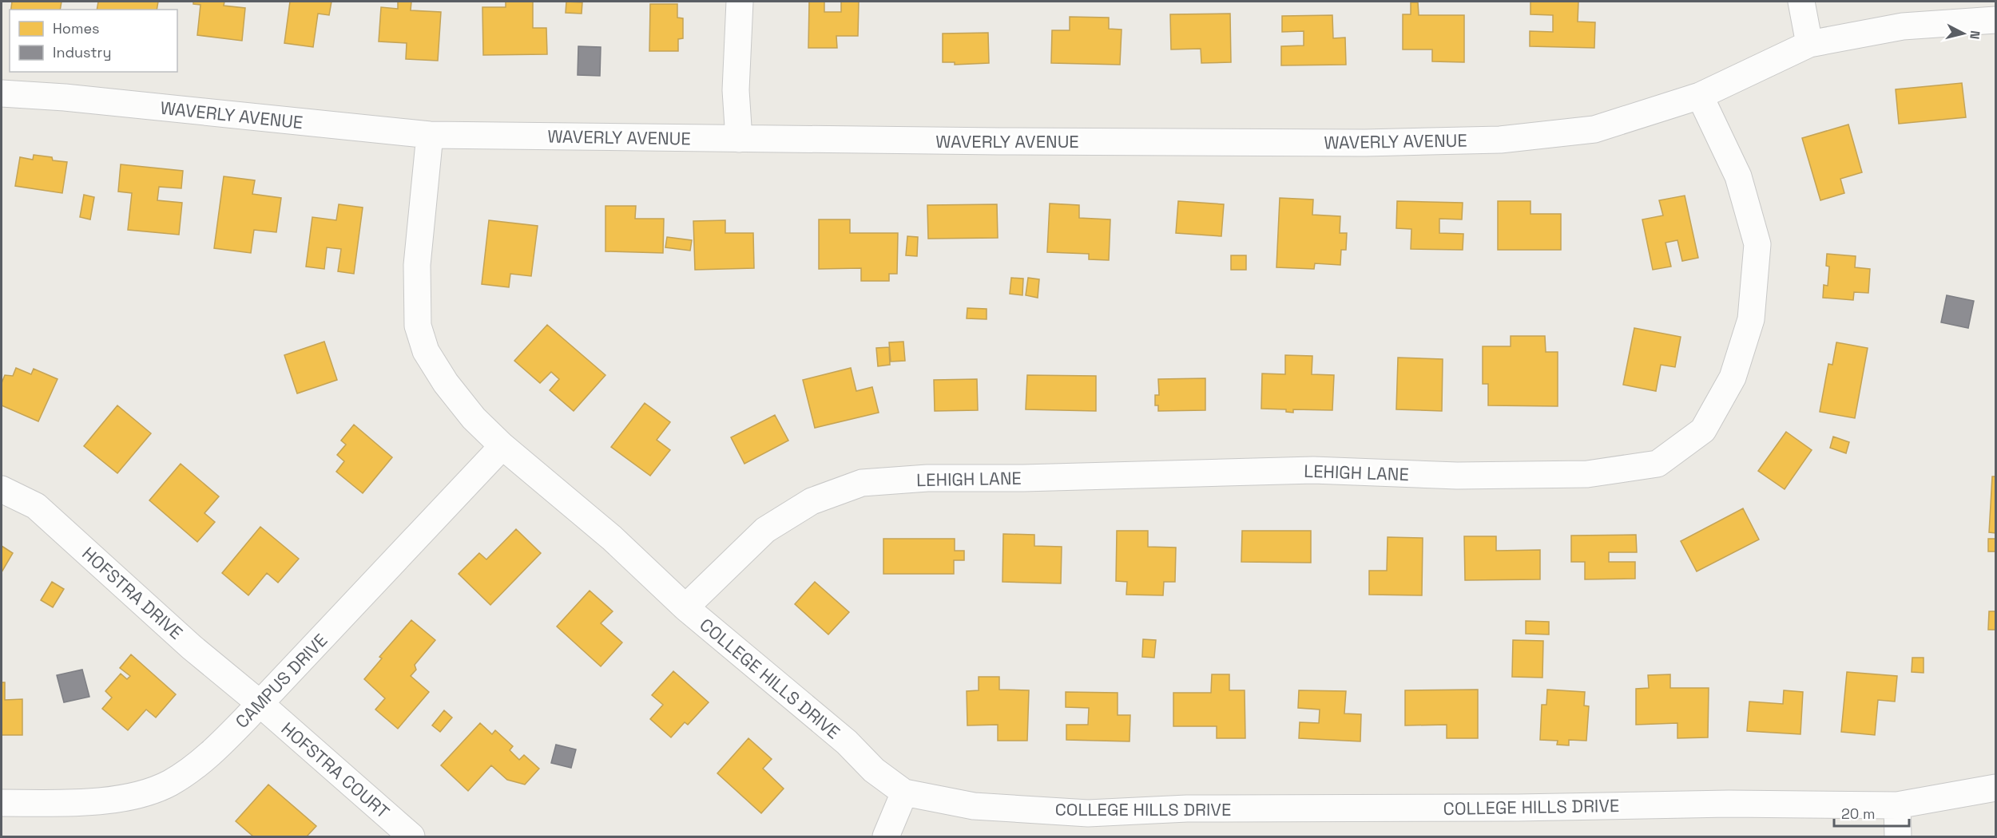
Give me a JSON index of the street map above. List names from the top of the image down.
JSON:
{
  "streets": {
    "street": [
      "WAVERLY AVENUE",
      "LEHIGH LANE",
      "HOFSTRA DRIVE",
      "COLLEGE HILLS DRIVE",
      "CAMPUS DRIVE",
      "HOFSTRA COURT"
    ]
  },
  "crossings": [
    ["WAVERLY AVENUE", "LEHIGH LANE"],
    ["WAVERLY AVENUE", "COLLEGE HILLS DRIVE"],
    ["LEHIGH LANE", "COLLEGE HILLS DRIVE"],
    ["HOFSTRA DRIVE", "CAMPUS DRIVE"],
    ["HOFSTRA DRIVE", "HOFSTRA COURT"],
    ["COLLEGE HILLS DRIVE", "CAMPUS DRIVE"],
    ["CAMPUS DRIVE", "HOFSTRA COURT"]
  ],
  "legend": ["Homes", "Industry"],
  "scale_bar": "20 m",
  "north": "right"
}
